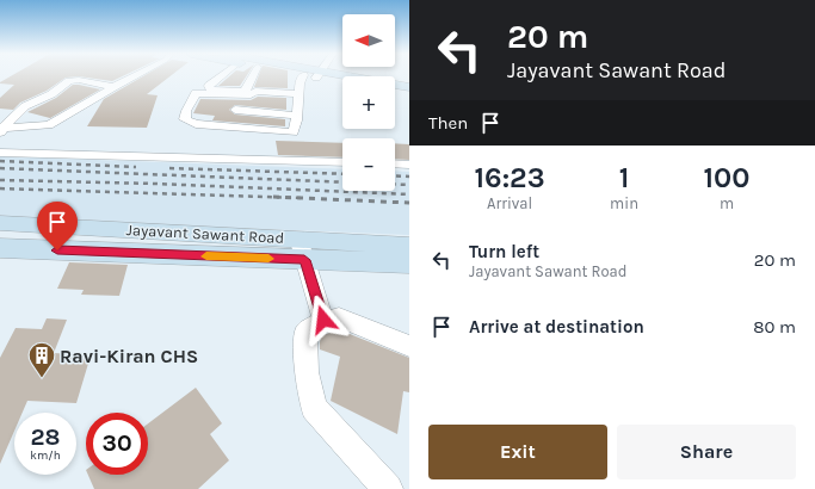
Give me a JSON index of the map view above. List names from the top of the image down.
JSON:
{
  "streets": {
    "main road": ["Jayavant Sawant Road"]
  },
  "places": {
    "building": ["Ravi-Kiran CHS"]
  },
  "north": "left",
  "page": {
    "turn": ["20 m", "Jayavant Sawant Road"],
    "map_buttons": ["+", "−"],
    "then": "Then",
    "eta": [
      "16:23",
      "Arrival",
      "1",
      "min",
      "100",
      "m"
    ],
    "list": [
      {
        "name": "Turn left",
        "note": "Jayavant Sawant Road",
        "value": "20 m"
      },
      {
        "name": "Arrive at destination",
        "value": "80 m"
      }
    ],
    "speed": "28 km/h",
    "limit": "30",
    "buttons": ["Exit", "Share"]
  }
}
